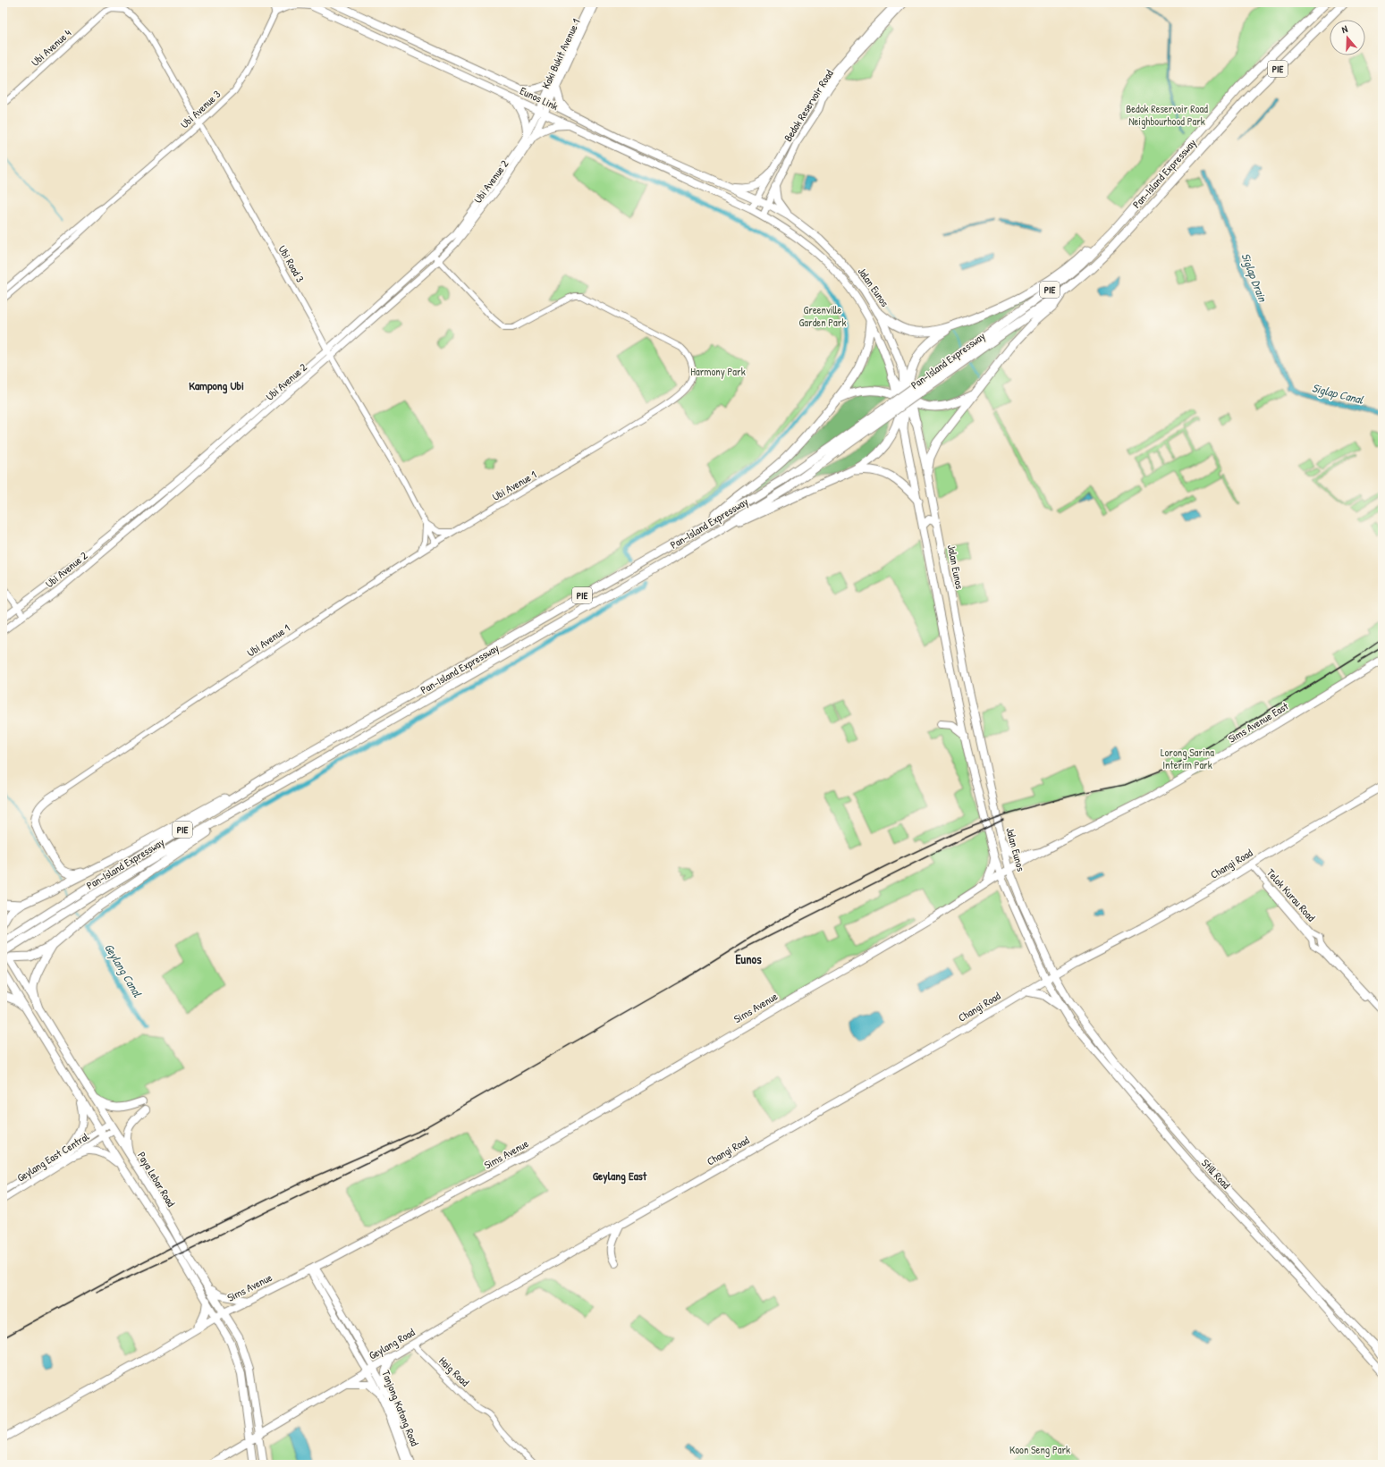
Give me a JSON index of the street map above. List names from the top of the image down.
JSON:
{
  "streets": {
    "highway": ["PIE", "Pan-Island Expressway"],
    "main road": [
      "Kaki Bukit Avenue 1",
      "Eunos Link",
      "Bedok Reservoir Road",
      "Ubi Avenue 2",
      "Jalan Eunos",
      "Sims Avenue East",
      "Changi Road",
      "Sims Avenue",
      "Geylang East Central",
      "Still Road",
      "Paya Lebar Road",
      "Geylang Road",
      "Tanjong Katong Road"
    ],
    "street": [
      "Ubi Avenue 4",
      "Ubi Avenue 3",
      "Ubi Road 3",
      "Ubi Avenue 1",
      "Telok Kurau Road",
      "Haig Road"
    ]
  },
  "crossings": [
    ["Ubi Avenue 4", "Ubi Road 3"],
    ["Kaki Bukit Avenue 1", "Eunos Link"],
    ["Kaki Bukit Avenue 1", "Ubi Avenue 2"],
    ["Eunos Link", "Bedok Reservoir Road"],
    ["Eunos Link", "Ubi Avenue 2"],
    ["Eunos Link", "Jalan Eunos"],
    ["Bedok Reservoir Road", "Jalan Eunos"],
    ["Ubi Avenue 3", "Ubi Road 3"],
    ["Pan-Island Expressway", "Paya Lebar Road"],
    ["Ubi Avenue 2", "Ubi Road 3"],
    ["Ubi Avenue 2", "Ubi Avenue 1"],
    ["Ubi Road 3", "Ubi Avenue 1"],
    ["Jalan Eunos", "Sims Avenue East"],
    ["Jalan Eunos", "Changi Road"],
    ["Jalan Eunos", "Sims Avenue"],
    ["Jalan Eunos", "Still Road"],
    ["Sims Avenue East", "Sims Avenue"],
    ["Changi Road", "Telok Kurau Road"],
    ["Changi Road", "Still Road"],
    ["Changi Road", "Geylang Road"],
    ["Sims Avenue", "Paya Lebar Road"],
    ["Sims Avenue", "Tanjong Katong Road"],
    ["Geylang East Central", "Paya Lebar Road"],
    ["Paya Lebar Road", "Geylang Road"],
    ["Geylang Road", "Haig Road"],
    ["Geylang Road", "Tanjong Katong Road"]
  ],
  "districts": ["Kampong Ubi", "Eunos", "Geylang East"],
  "water": ["Siglap Drain", "Siglap Canal", "Geylang Canal"],
  "parks": [
    "Bedok Reservoir Road Neighbourhood Park",
    "Greenville Garden Park",
    "Harmony Park",
    "Lorong Sarina Interim Park",
    "Koon Seng Park"
  ],
  "north": "top"
}
